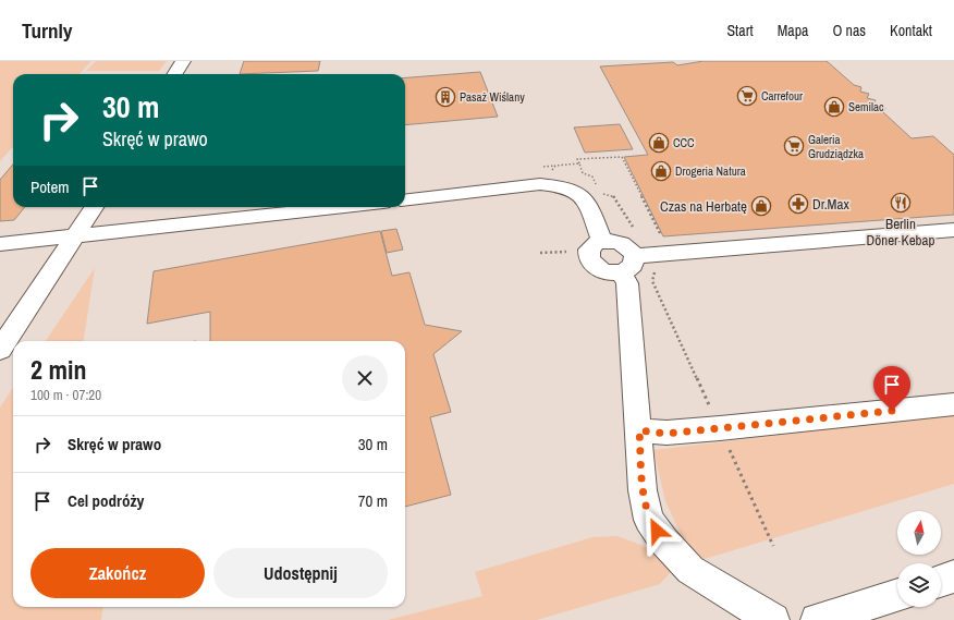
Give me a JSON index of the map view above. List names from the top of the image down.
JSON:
{
  "places": {
    "supermarket": ["Carrefour", "Galeria Grudziądzka"],
    "building": ["Pasaż Wiślany"],
    "shop": [
      "Semilac",
      "CCC",
      "Drogeria Natura",
      "Czas na Herbatę"
    ],
    "restaurant": ["Berlin Döner Kebap"],
    "pharmacy": ["Dr.Max"]
  },
  "north": "top",
  "page": {
    "header": "Turnly",
    "nav": [
      "Start",
      "Mapa",
      "O nas",
      "Kontakt"
    ],
    "turn": ["30 m", "Skręć w prawo"],
    "then": "Potem",
    "heading": ["2 min", "100 m · 07:20"],
    "list": [
      {
        "name": "Skręć w prawo",
        "value": "30 m"
      },
      {
        "name": "Cel podróży",
        "value": "70 m"
      }
    ],
    "buttons": ["Zakończ", "Udostępnij"]
  }
}
